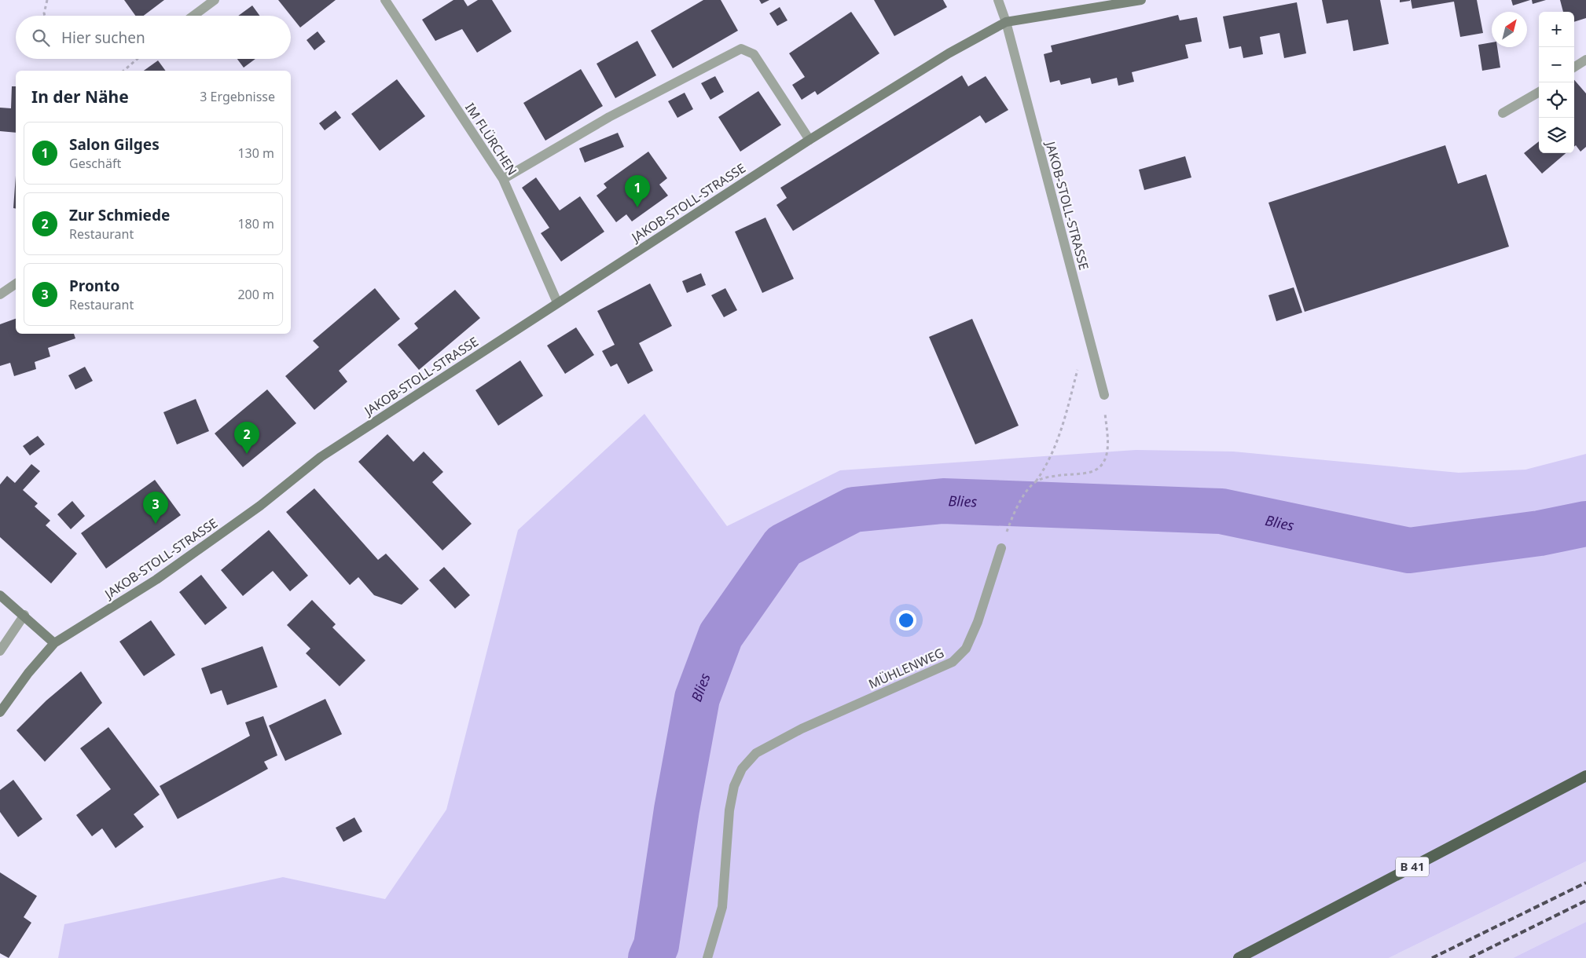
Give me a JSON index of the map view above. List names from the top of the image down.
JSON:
{
  "streets": {
    "highway": ["B 41"],
    "main road": ["JAKOB-STOLL-STRASSE"],
    "street": ["IM FLÜRCHEN", "MÜHLENWEG"]
  },
  "crossings": [
    ["IM FLÜRCHEN", "JAKOB-STOLL-STRASSE"]
  ],
  "water": ["Blies"],
  "north": "top right",
  "page": {
    "map_buttons": ["+", "−"],
    "search": "Hier suchen",
    "heading": ["In der Nähe", "3 Ergebnisse"],
    "list": [
      {
        "mark": "1",
        "name": "Salon Gilges",
        "note": "Geschäft",
        "value": "130 m"
      },
      {
        "mark": "2",
        "name": "Zur Schmiede",
        "note": "Restaurant",
        "value": "180 m"
      },
      {
        "mark": "3",
        "name": "Pronto",
        "note": "Restaurant",
        "value": "200 m"
      }
    ],
    "pins": ["1", "2", "3"]
  }
}
